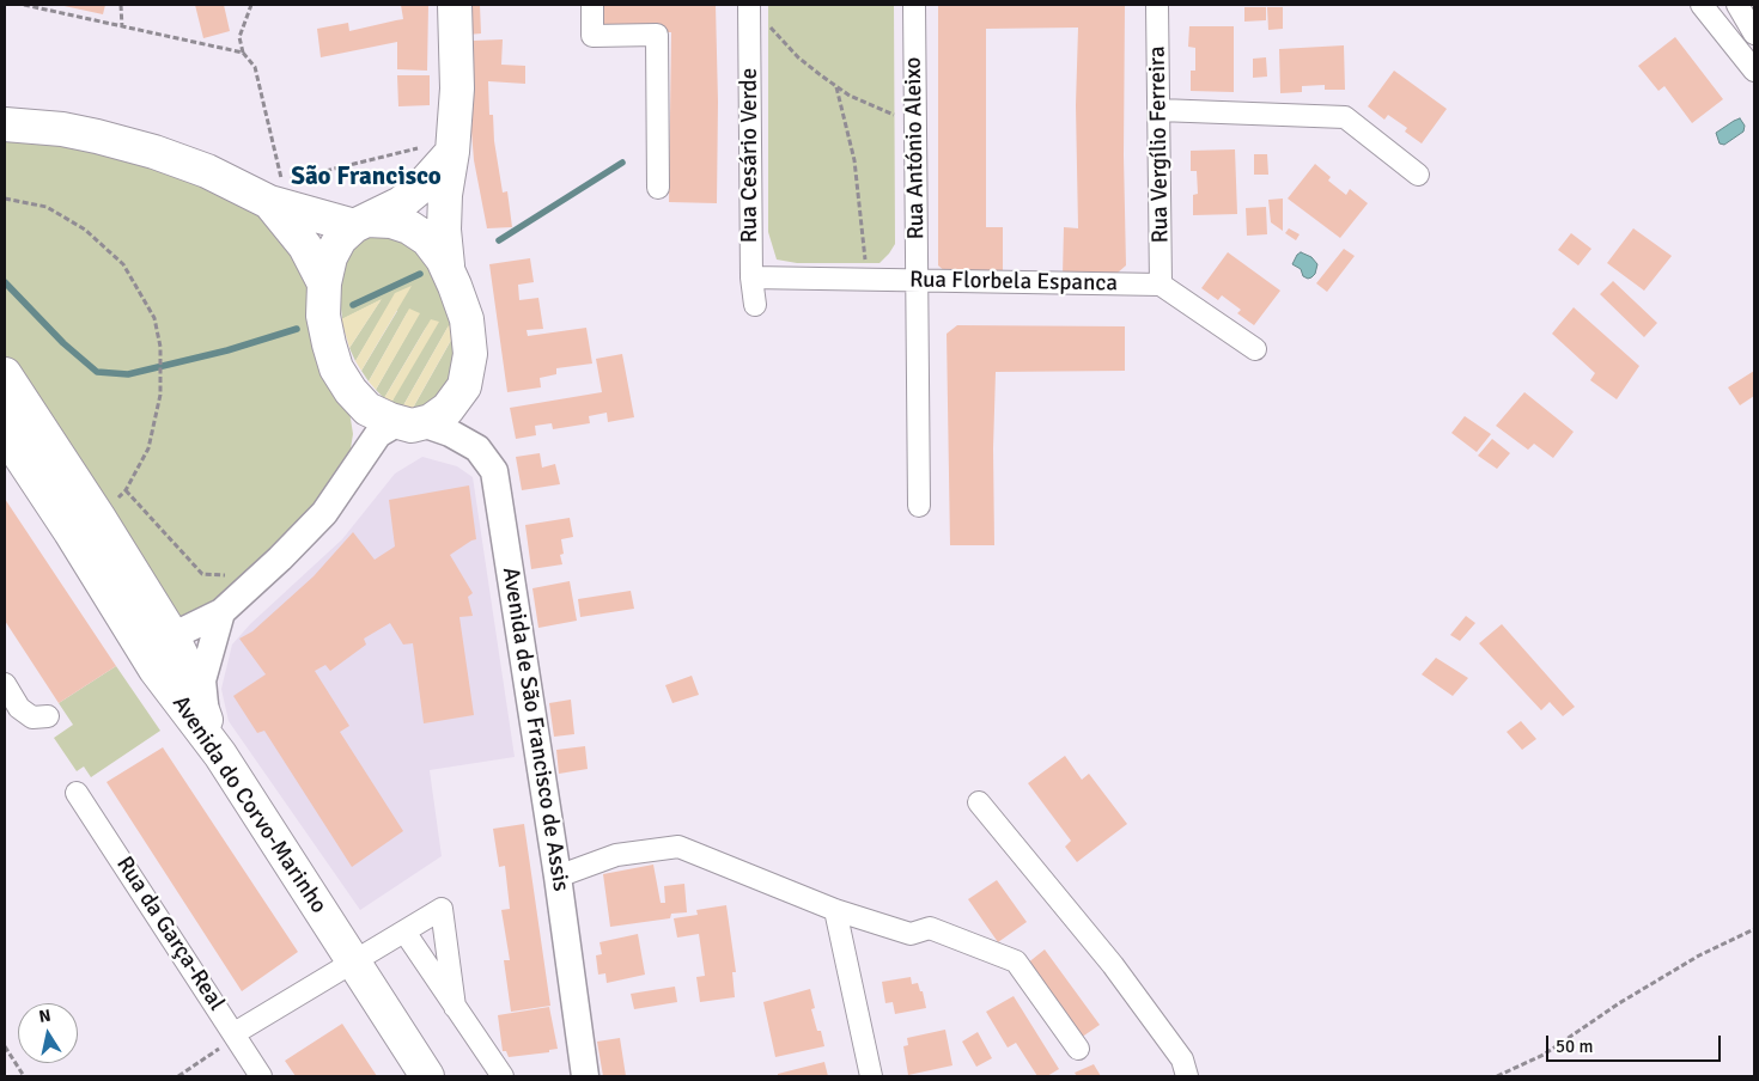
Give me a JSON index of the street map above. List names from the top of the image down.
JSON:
{
  "streets": {
    "main road": ["Avenida de São Francisco de Assis", "Avenida do Corvo-Marinho"],
    "street": [
      "Rua Vergílio Ferreira",
      "Rua António Aleixo",
      "Rua Cesário Verde",
      "Rua Florbela Espanca",
      "Rua da Garça-Real"
    ]
  },
  "crossings": [
    ["Rua Vergílio Ferreira", "Rua Florbela Espanca"],
    ["Rua António Aleixo", "Rua Florbela Espanca"],
    ["Rua Cesário Verde", "Rua Florbela Espanca"]
  ],
  "districts": ["São Francisco"],
  "scale_bar": "50 m",
  "north": "top"
}
